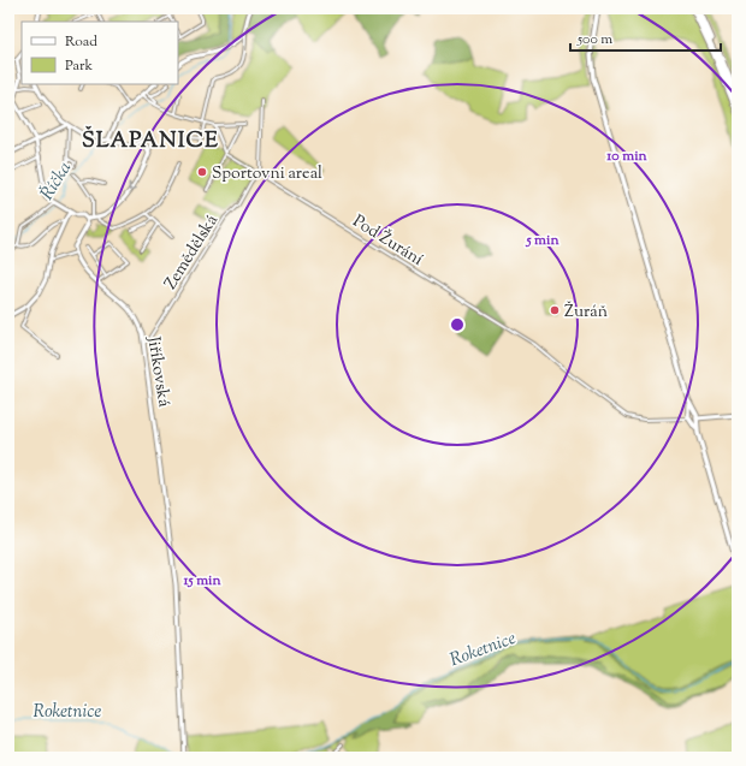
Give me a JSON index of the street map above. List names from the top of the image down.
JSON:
{
  "streets": {
    "street": ["Pod Žurání", "Zemědělská", "Jiříkovská"]
  },
  "crossings": [
    ["Pod Žurání", "Zemědělská"],
    ["Zemědělská", "Jiříkovská"]
  ],
  "districts": ["ŠLAPANICE"],
  "water": ["Říčka", "Roketnice"],
  "places": ["Sportovni areal", "Žuráň"],
  "legend": ["Road", "Park"],
  "scale_bar": "500 m",
  "rings": ["10 min", "5 min", "15 min"]
}
